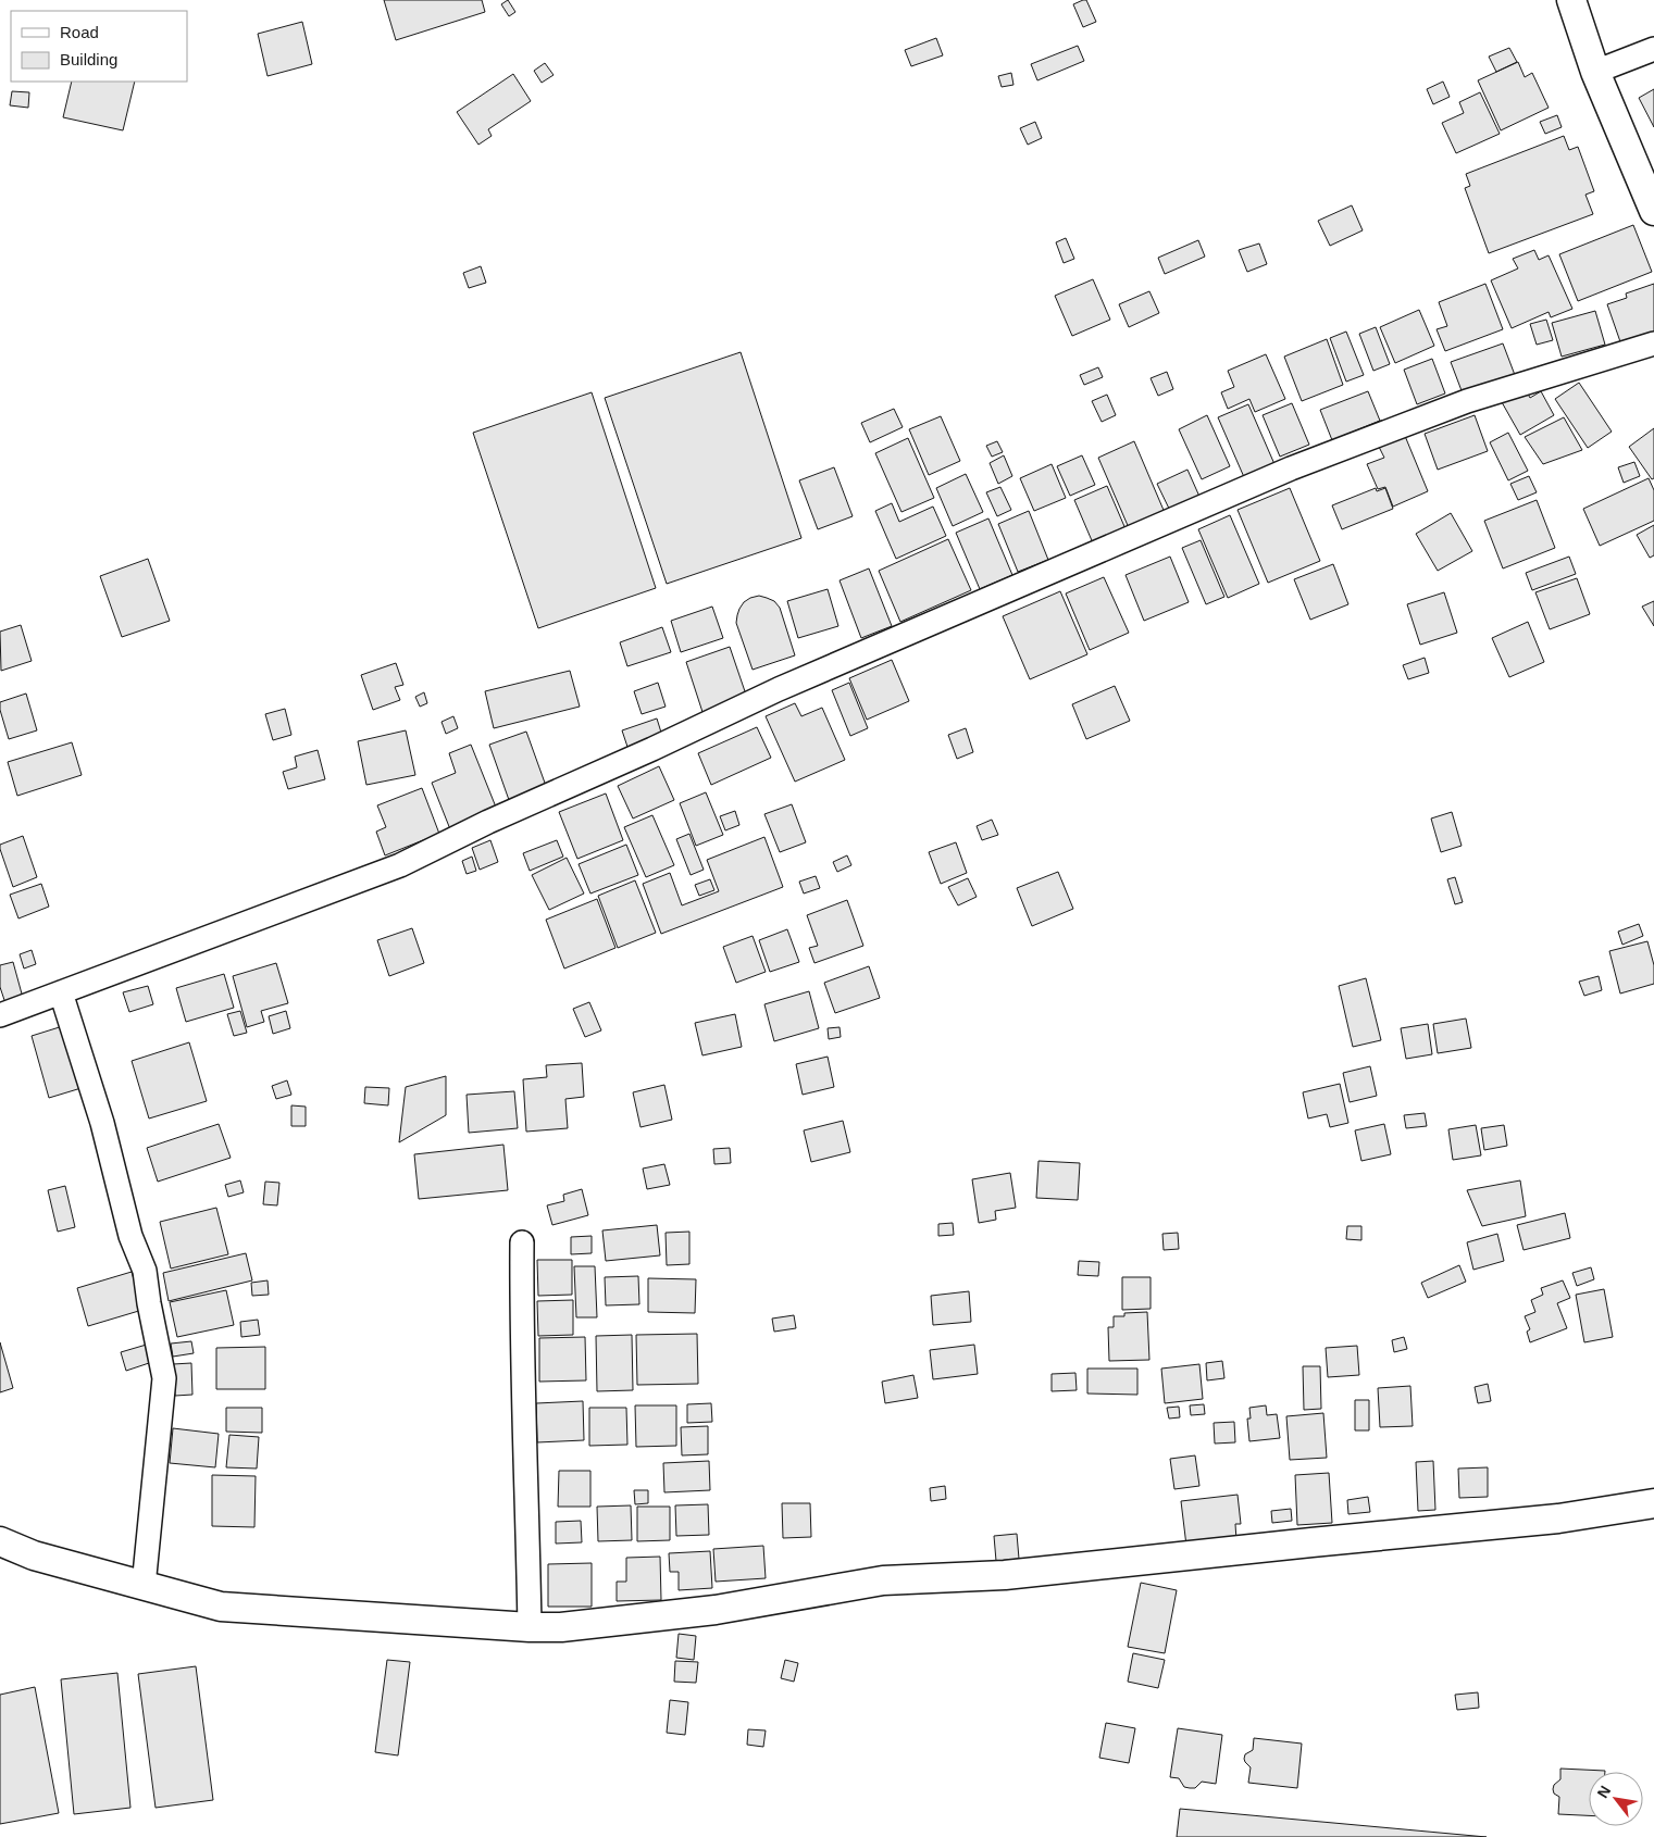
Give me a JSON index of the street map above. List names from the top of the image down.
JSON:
{
  "legend": ["Road", "Building"],
  "north": "top left"
}
